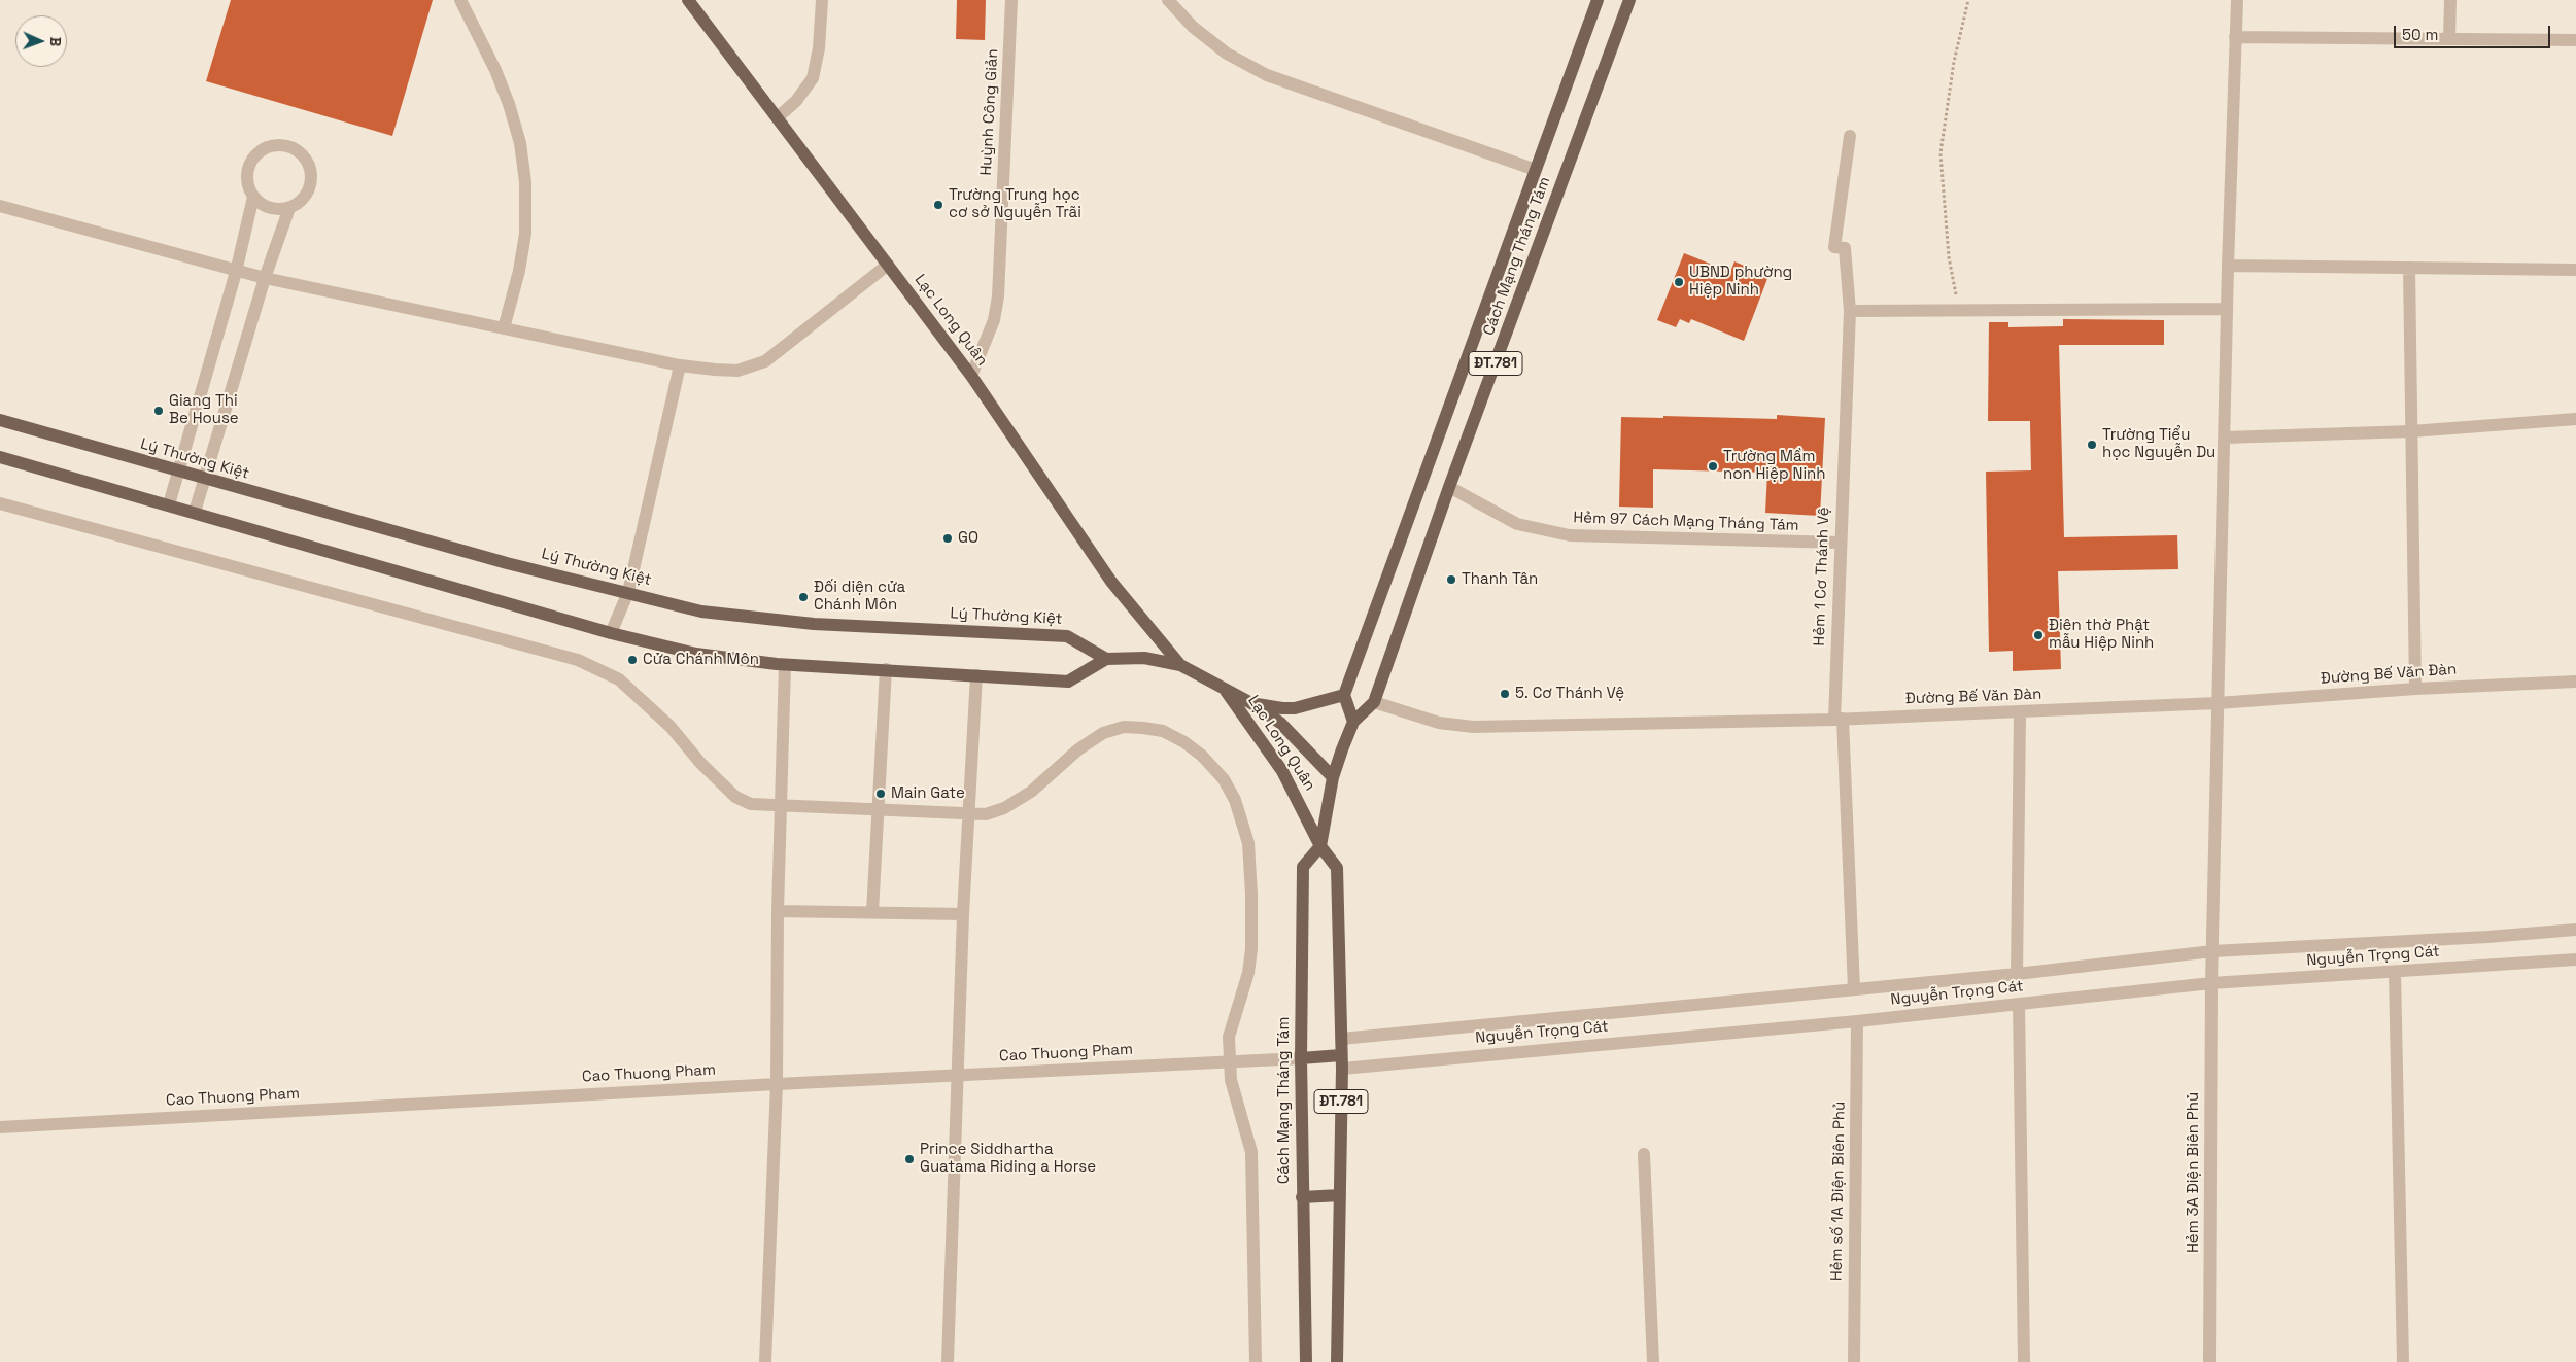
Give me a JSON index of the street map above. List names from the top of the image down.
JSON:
{
  "streets": {
    "main road": [
      "Cách Mạng Tháng Tám",
      "Lạc Long Quân",
      "ĐT.781",
      "Lý Thường Kiệt"
    ],
    "street": [
      "Huỳnh Công Giản",
      "Hẻm 97 Cách Mạng Tháng Tám",
      "Hẻm 1 Cơ Thánh Vệ",
      "Đường Bế Văn Đàn",
      "Nguyễn Trọng Cát",
      "Cao Thuong Pham",
      "Hẻm 3A Điện Biên Phủ",
      "Hẻm số 1A Điện Biên Phủ"
    ]
  },
  "crossings": [
    ["Huỳnh Công Giản", "Lạc Long Quân"],
    ["Cách Mạng Tháng Tám", "Lạc Long Quân"],
    ["Cách Mạng Tháng Tám", "ĐT.781"],
    ["Cách Mạng Tháng Tám", "Hẻm 97 Cách Mạng Tháng Tám"],
    ["Cách Mạng Tháng Tám", "Đường Bế Văn Đàn"],
    ["Cách Mạng Tháng Tám", "Cao Thuong Pham"],
    ["Lạc Long Quân", "ĐT.781"],
    ["Lạc Long Quân", "Lý Thường Kiệt"],
    ["ĐT.781", "Nguyễn Trọng Cát"],
    ["Hẻm 97 Cách Mạng Tháng Tám", "Hẻm 1 Cơ Thánh Vệ"],
    ["Hẻm 1 Cơ Thánh Vệ", "Đường Bế Văn Đàn"],
    ["Đường Bế Văn Đàn", "Hẻm 3A Điện Biên Phủ"],
    ["Nguyễn Trọng Cát", "Hẻm 3A Điện Biên Phủ"],
    ["Nguyễn Trọng Cát", "Hẻm số 1A Điện Biên Phủ"]
  ],
  "places": [
    "Trường Trung học cơ sở Nguyễn Trãi",
    "UBND phường Hiệp Ninh",
    "Giang Thi Be House",
    "Trường Tiểu học Nguyễn Du",
    "Trường Mầm non Hiệp Ninh",
    "GO",
    "Thanh Tân",
    "Đối diện cửa Chánh Môn",
    "Điện thờ Phật mẫu Hiệp Ninh",
    "Cửa Chánh Môn",
    "5. Cơ Thánh Vệ",
    "Main Gate",
    "Prince Siddhartha Guatama Riding a Horse"
  ],
  "scale_bar": "50 m",
  "north": "right"
}
